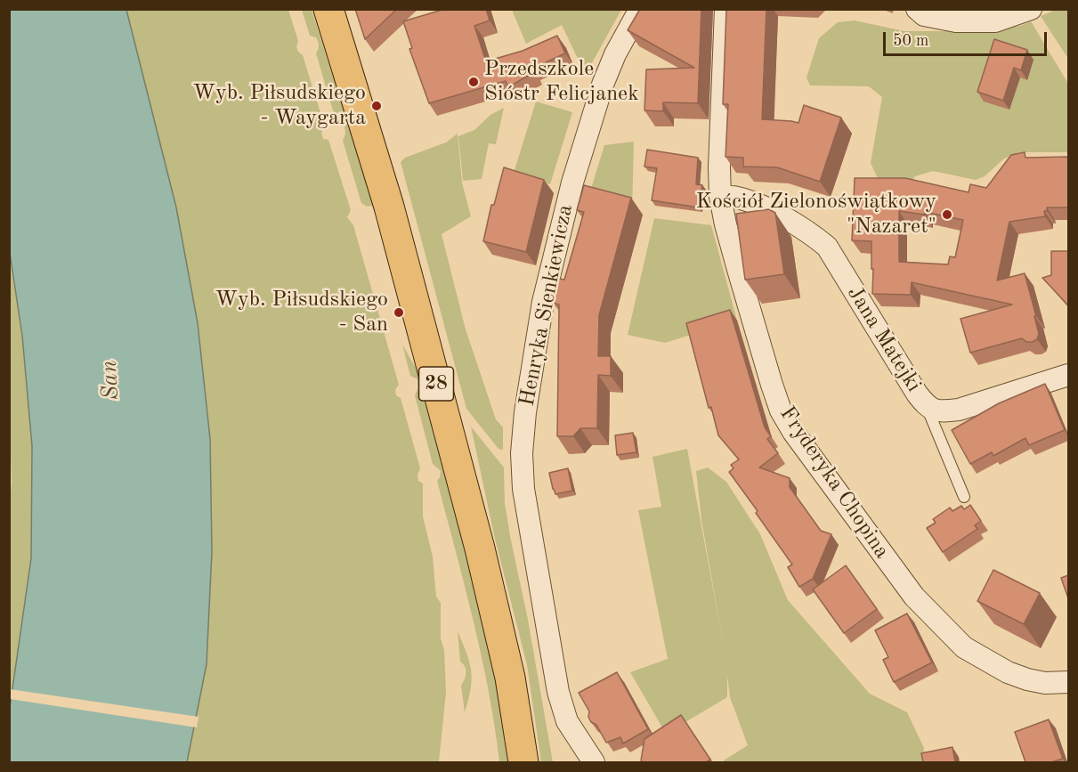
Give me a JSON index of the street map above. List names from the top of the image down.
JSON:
{
  "streets": {
    "main road": ["28"],
    "street": ["Henryka Sienkiewicza", "Jana Matejki", "Fryderyka Chopina"]
  },
  "crossings": [
    ["Jana Matejki", "Fryderyka Chopina"]
  ],
  "water": ["San"],
  "places": [
    "Przedszkole Sióstr Felicjanek",
    "Wyb. Piłsudskiego - Waygarta",
    "Kościół Zielonoświątkowy \"Nazaret\"",
    "Wyb. Piłsudskiego - San"
  ],
  "scale_bar": "50 m"
}
